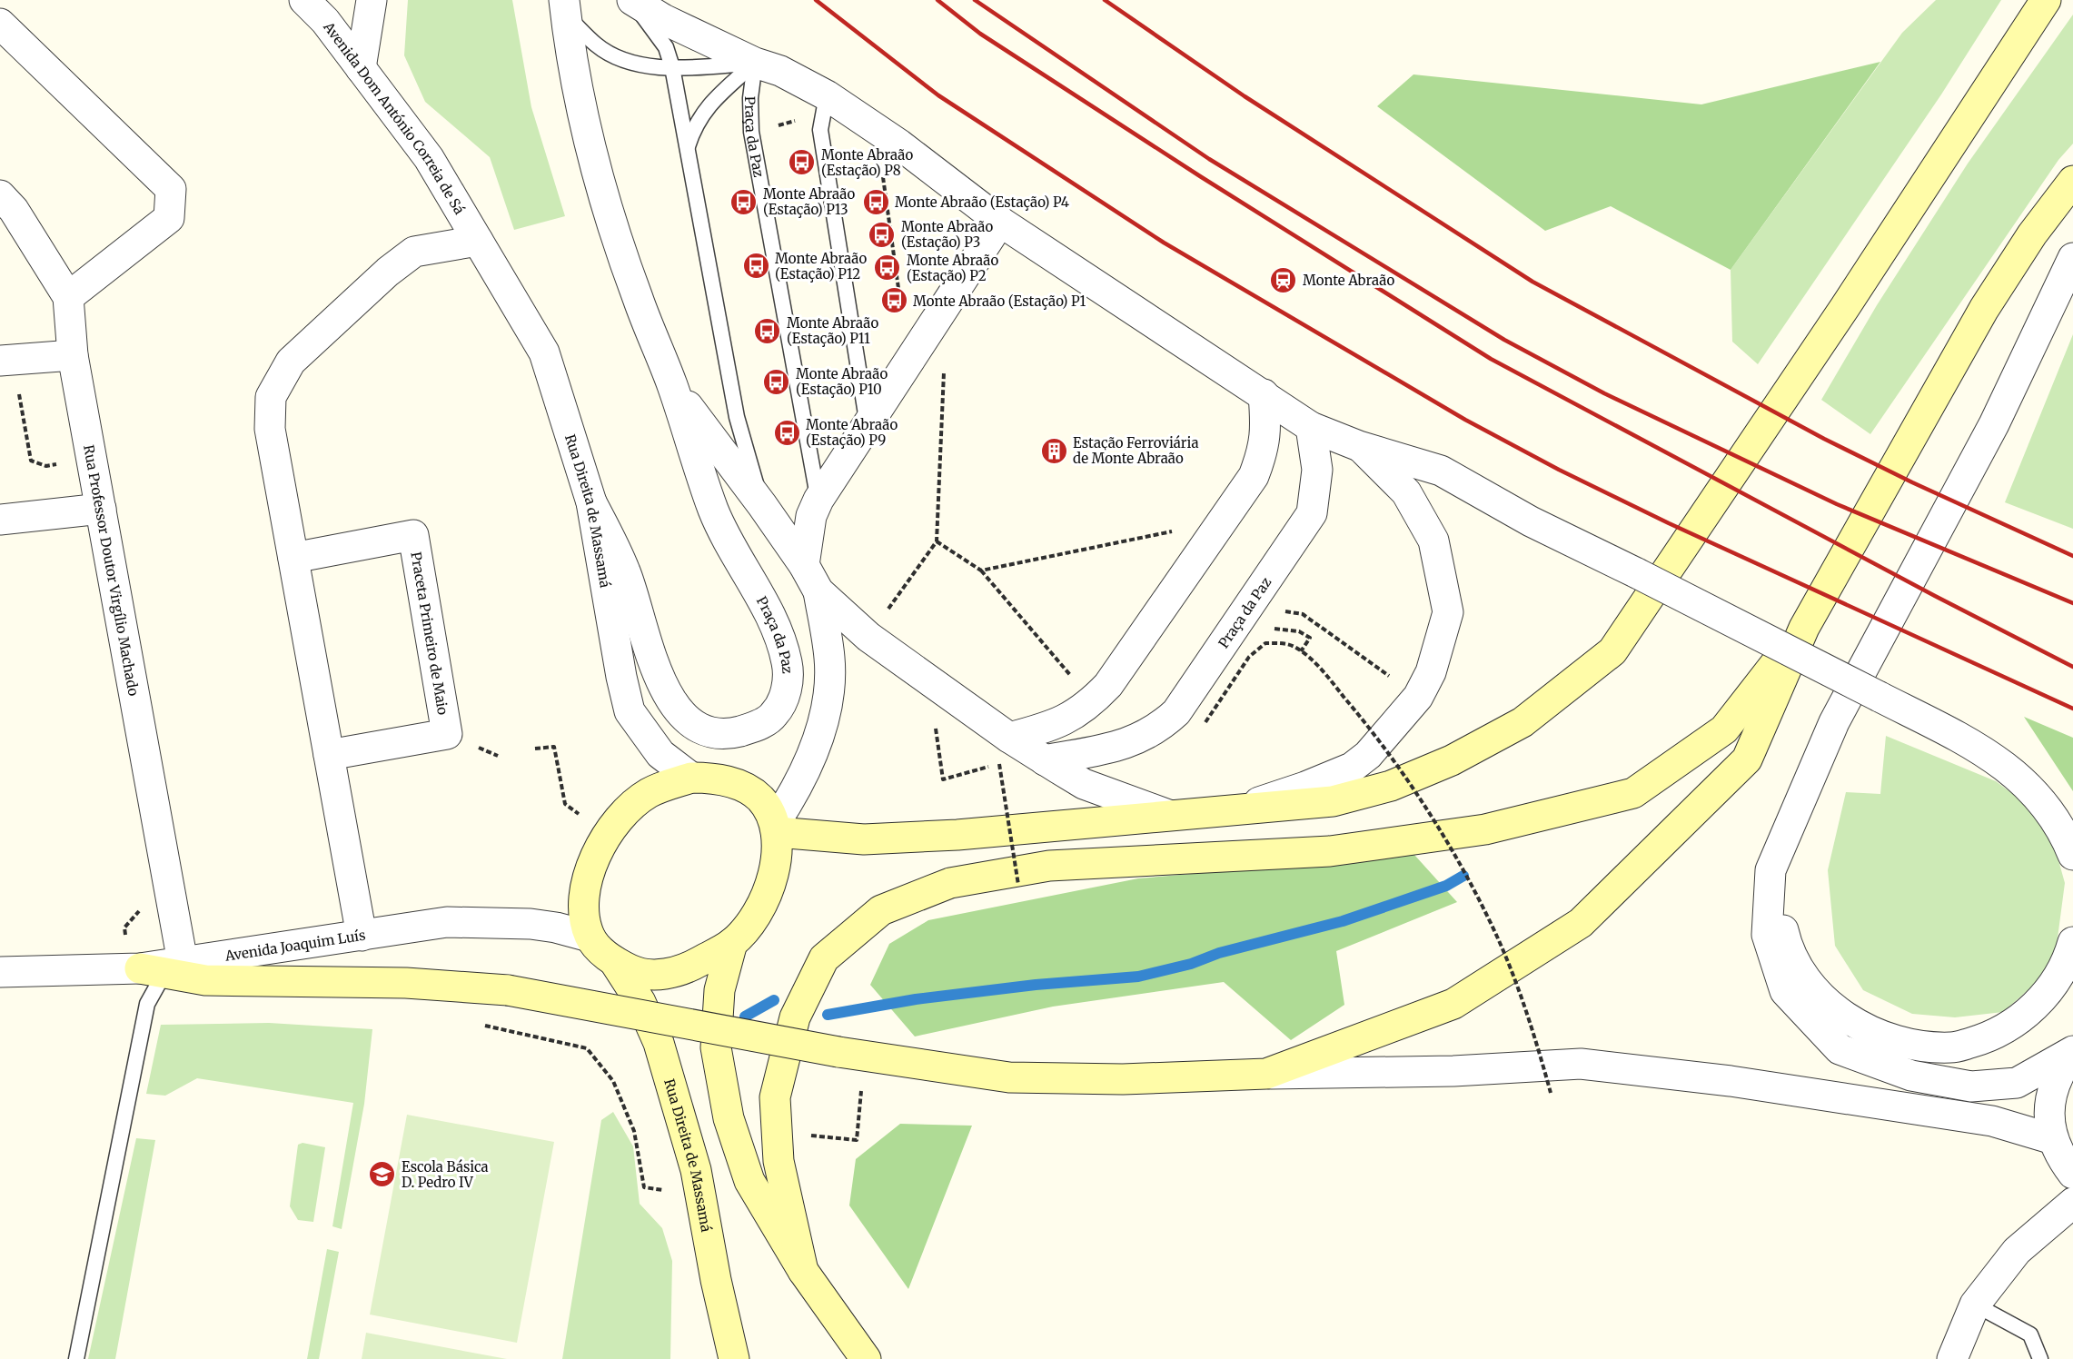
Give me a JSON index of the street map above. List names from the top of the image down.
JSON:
{
  "streets": {
    "main road": ["Rua Direita de Massamá"],
    "street": [
      "Avenida Dom António Correia de Sá",
      "Praça da Paz",
      "Rua Professor Doutor Virgílio Machado",
      "Praceta Primeiro de Maio",
      "Avenida Joaquim Luís"
    ]
  },
  "crossings": [
    ["Avenida Dom António Correia de Sá", "Rua Direita de Massamá"],
    ["Praça da Paz", "Rua Direita de Massamá"],
    ["Rua Direita de Massamá", "Avenida Joaquim Luís"],
    ["Rua Professor Doutor Virgílio Machado", "Avenida Joaquim Luís"]
  ],
  "places": {
    "bus stop": [
      "Monte Abraão (Estação) P8",
      "Monte Abraão (Estação) P13",
      "Monte Abraão (Estação) P4",
      "Monte Abraão (Estação) P3",
      "Monte Abraão (Estação) P12",
      "Monte Abraão (Estação) P2",
      "Monte Abraão (Estação) P1",
      "Monte Abraão (Estação) P11",
      "Monte Abraão (Estação) P10",
      "Monte Abraão (Estação) P9"
    ],
    "station": ["Monte Abraão"],
    "building": ["Estação Ferroviária de Monte Abraão"],
    "school or university": ["Escola Básica D. Pedro IV"]
  }
}
